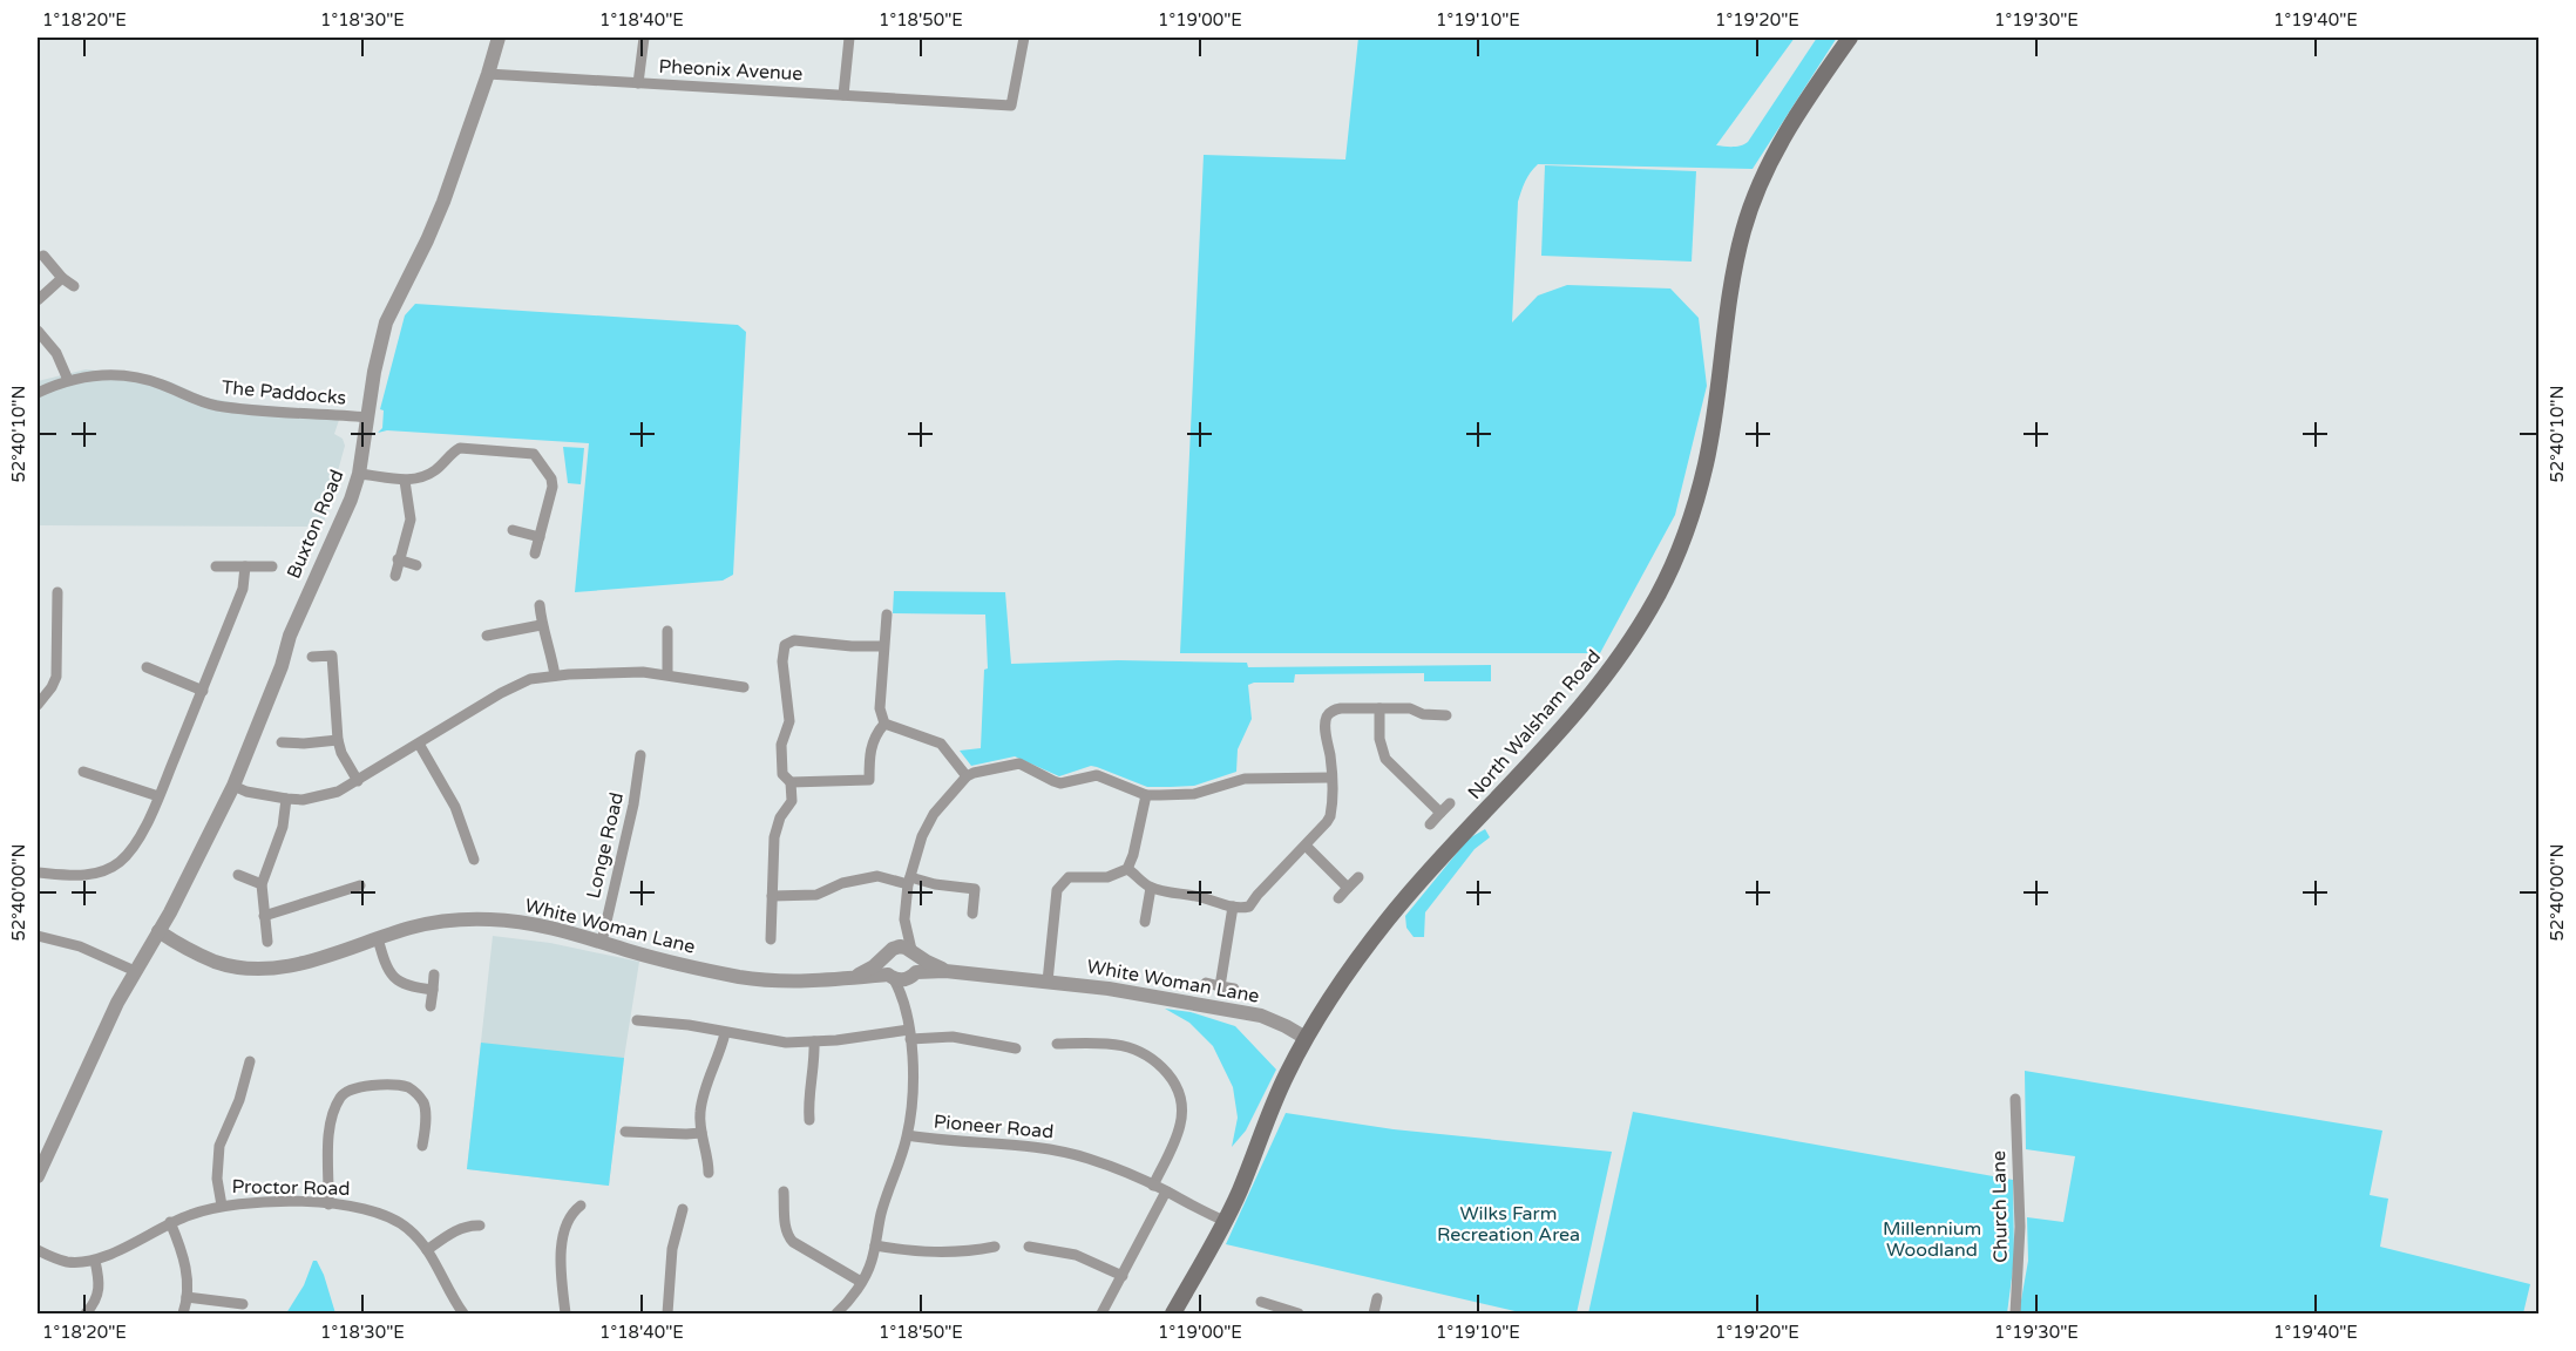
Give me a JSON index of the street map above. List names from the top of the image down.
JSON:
{
  "streets": {
    "main road": ["North Walsham Road"],
    "street": [
      "Pheonix Avenue",
      "The Paddocks",
      "Buxton Road",
      "Longe Road",
      "White Woman Lane",
      "Pioneer Road",
      "Proctor Road",
      "Church Lane"
    ]
  },
  "crossings": [
    ["Pheonix Avenue", "Buxton Road"],
    ["The Paddocks", "Buxton Road"],
    ["Buxton Road", "White Woman Lane"],
    ["North Walsham Road", "White Woman Lane"],
    ["North Walsham Road", "Pioneer Road"],
    ["Longe Road", "White Woman Lane"]
  ],
  "parks": ["Wilks Farm Recreation Area", "Millennium Woodland"],
  "coordinates": [
    "1°18'20\"E",
    "1°18'30\"E",
    "1°18'40\"E",
    "1°18'50\"E",
    "1°19'00\"E",
    "1°19'10\"E",
    "1°19'20\"E",
    "1°19'30\"E",
    "1°19'40\"E",
    "52°40'10\"N",
    "52°40'00\"N"
  ]
}
